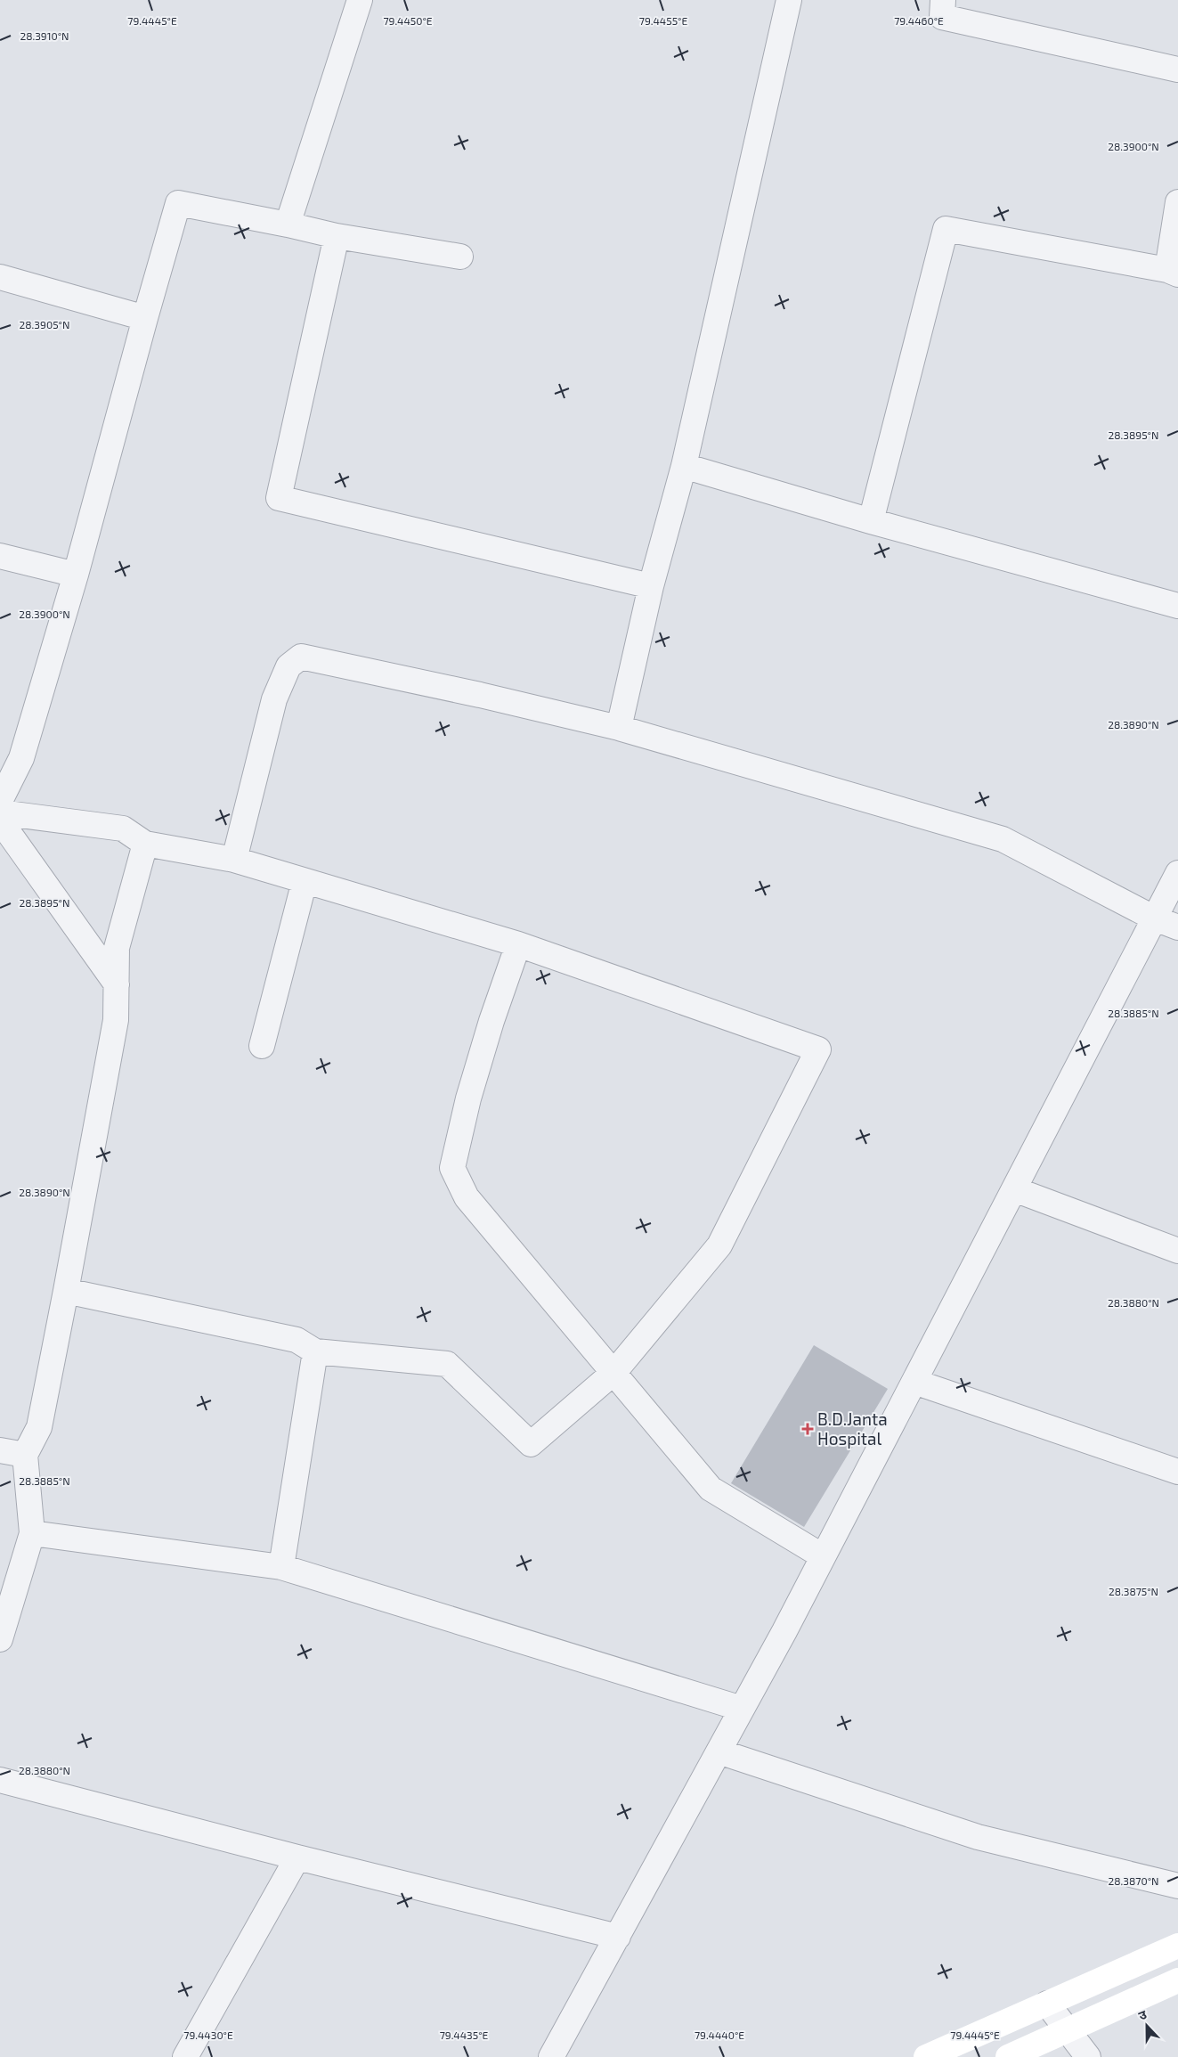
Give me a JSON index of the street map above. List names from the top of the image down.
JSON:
{
  "places": {
    "health": ["B.D.Janta Hospital"]
  },
  "north": "top",
  "coordinates": [
    "79.4445°E",
    "79.4450°E",
    "79.4455°E",
    "79.4460°E",
    "28.3910°N",
    "28.3900°N",
    "28.3905°N",
    "28.3895°N",
    "28.3890°N",
    "28.3885°N",
    "28.3880°N",
    "28.3875°N",
    "28.3870°N",
    "79.4430°E",
    "79.4435°E",
    "79.4440°E"
  ]
}
